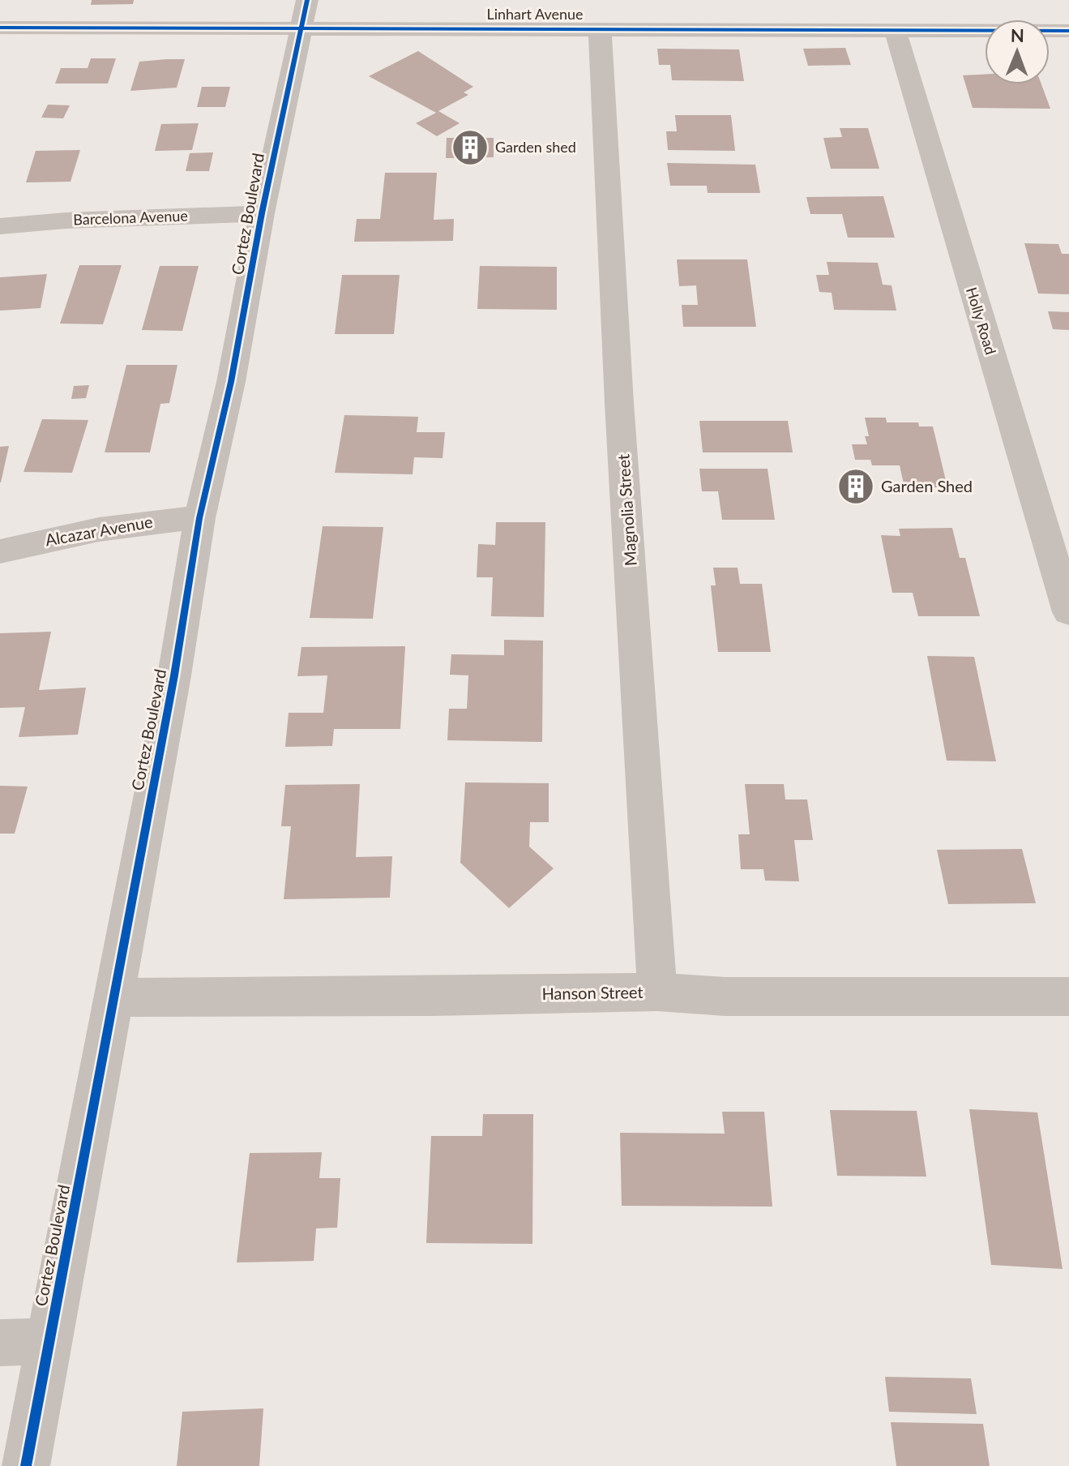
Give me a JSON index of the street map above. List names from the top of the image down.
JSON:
{
  "streets": {
    "street": [
      "Linhart Avenue",
      "Cortez Boulevard",
      "Barcelona Avenue",
      "Holly Road",
      "Magnolia Street",
      "Alcazar Avenue",
      "Hanson Street"
    ]
  },
  "crossings": [
    ["Linhart Avenue", "Cortez Boulevard"],
    ["Linhart Avenue", "Holly Road"],
    ["Linhart Avenue", "Magnolia Street"],
    ["Cortez Boulevard", "Barcelona Avenue"],
    ["Cortez Boulevard", "Alcazar Avenue"],
    ["Cortez Boulevard", "Hanson Street"],
    ["Magnolia Street", "Hanson Street"]
  ],
  "places": {
    "building": ["Garden shed", "Garden Shed"]
  },
  "north": "top"
}
